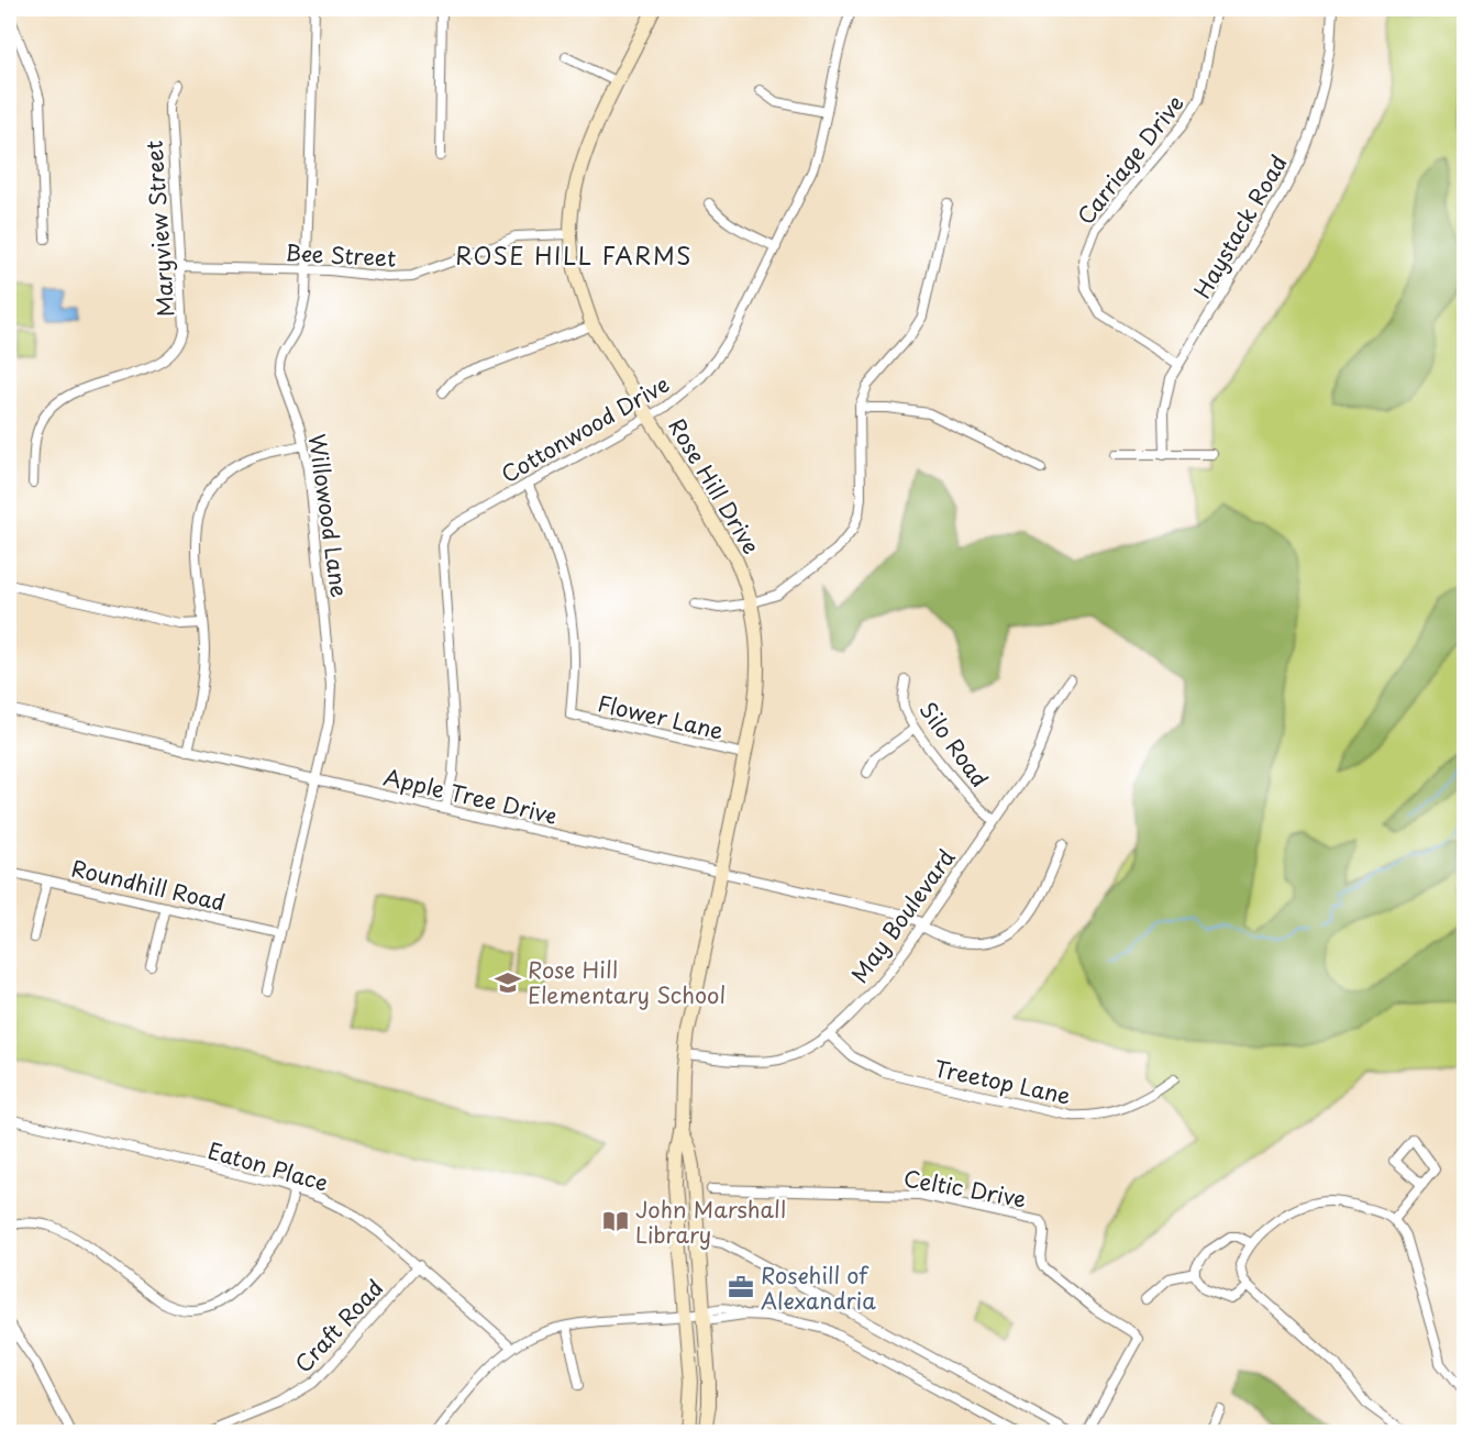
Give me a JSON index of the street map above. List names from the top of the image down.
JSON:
{
  "streets": {
    "street": [
      "Carriage Drive",
      "Haystack Road",
      "Maryview Street",
      "Bee Street",
      "Cottonwood Drive",
      "Rose Hill Drive",
      "Willowood Lane",
      "Flower Lane",
      "Silo Road",
      "Apple Tree Drive",
      "Roundhill Road",
      "May Boulevard",
      "Treetop Lane",
      "Eaton Place",
      "Celtic Drive",
      "Craft Road"
    ]
  },
  "crossings": [
    ["Carriage Drive", "Haystack Road"],
    ["Maryview Street", "Bee Street"],
    ["Bee Street", "Rose Hill Drive"],
    ["Bee Street", "Willowood Lane"],
    ["Cottonwood Drive", "Rose Hill Drive"],
    ["Cottonwood Drive", "Flower Lane"],
    ["Cottonwood Drive", "Apple Tree Drive"],
    ["Rose Hill Drive", "Flower Lane"],
    ["Rose Hill Drive", "Apple Tree Drive"],
    ["Rose Hill Drive", "May Boulevard"],
    ["Willowood Lane", "Apple Tree Drive"],
    ["Willowood Lane", "Roundhill Road"],
    ["Silo Road", "May Boulevard"],
    ["Apple Tree Drive", "May Boulevard"],
    ["May Boulevard", "Treetop Lane"],
    ["Eaton Place", "Craft Road"]
  ],
  "districts": ["ROSE HILL FARMS"],
  "places": {
    "school or university": ["Rose Hill Elementary School"],
    "library": ["John Marshall Library"],
    "office": ["Rosehill of Alexandria"]
  }
}
